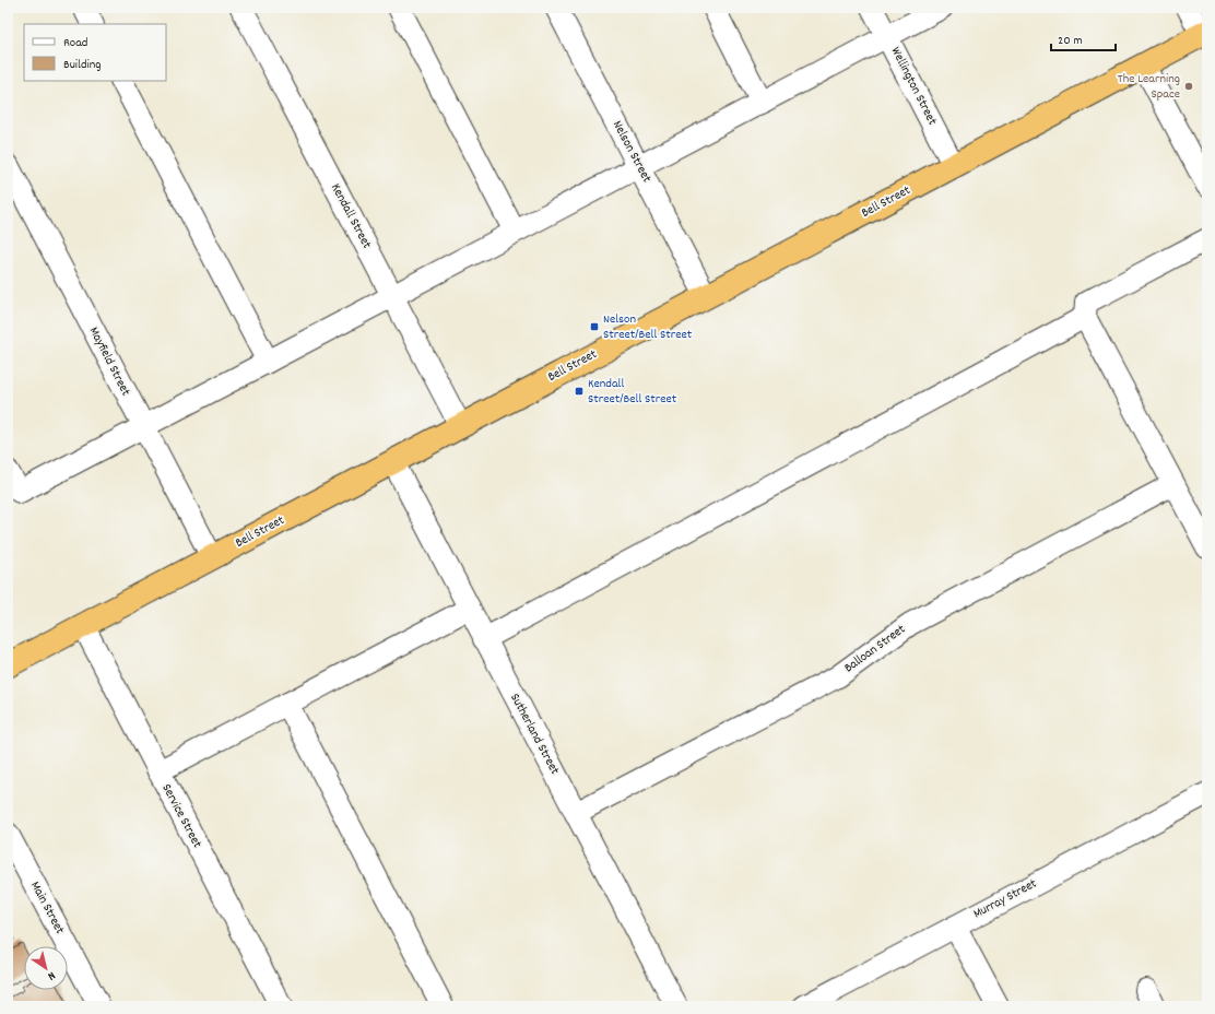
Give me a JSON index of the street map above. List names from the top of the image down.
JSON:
{
  "streets": {
    "highway": ["Bell Street"],
    "street": [
      "Wellington Street",
      "Nelson Street",
      "Kendall Street",
      "Mayfield Street",
      "Balloan Street",
      "Sutherland Street",
      "Service Street",
      "Murray Street",
      "Main Street"
    ]
  },
  "crossings": [
    ["Wellington Street", "Bell Street"],
    ["Nelson Street", "Bell Street"],
    ["Bell Street", "Kendall Street"],
    ["Bell Street", "Mayfield Street"],
    ["Bell Street", "Sutherland Street"],
    ["Bell Street", "Service Street"],
    ["Balloan Street", "Sutherland Street"]
  ],
  "places": {
    "other": ["The Learning Space"],
    "transit": ["Nelson Street/Bell Street", "Kendall Street/Bell Street"]
  },
  "legend": ["Road", "Building"],
  "scale_bar": "20 m",
  "north": "bottom right"
}
